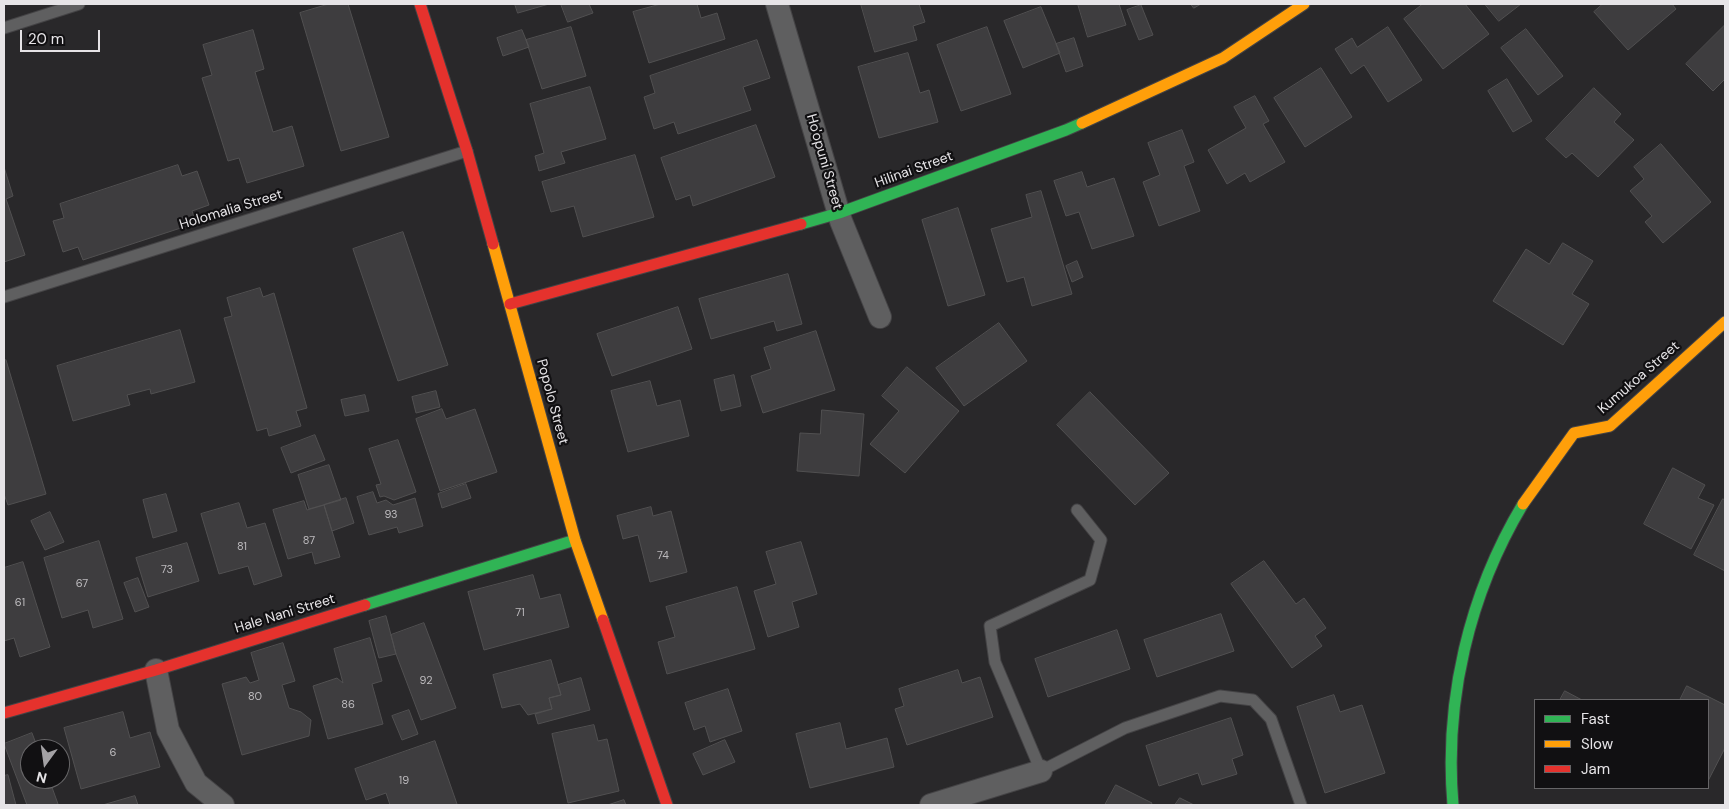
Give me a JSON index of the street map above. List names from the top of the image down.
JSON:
{
  "streets": {
    "street": [
      "Ho'opuni Street",
      "Hilinai Street",
      "Kumukoa Street",
      "Popolo Street",
      "Hale Nani Street"
    ],
    "lane": ["Holomalia Street"]
  },
  "crossings": [
    ["Ho'opuni Street", "Hilinai Street"],
    ["Hilinai Street", "Popolo Street"],
    ["Holomalia Street", "Popolo Street"],
    ["Popolo Street", "Hale Nani Street"]
  ],
  "house_numbers": [
    "93",
    "87",
    "81",
    "74",
    "73",
    "67",
    "61",
    "71",
    "92",
    "80",
    "86",
    "6",
    "19"
  ],
  "legend": ["Fast", "Slow", "Jam"],
  "scale_bar": "20 m",
  "north": "bottom"
}
